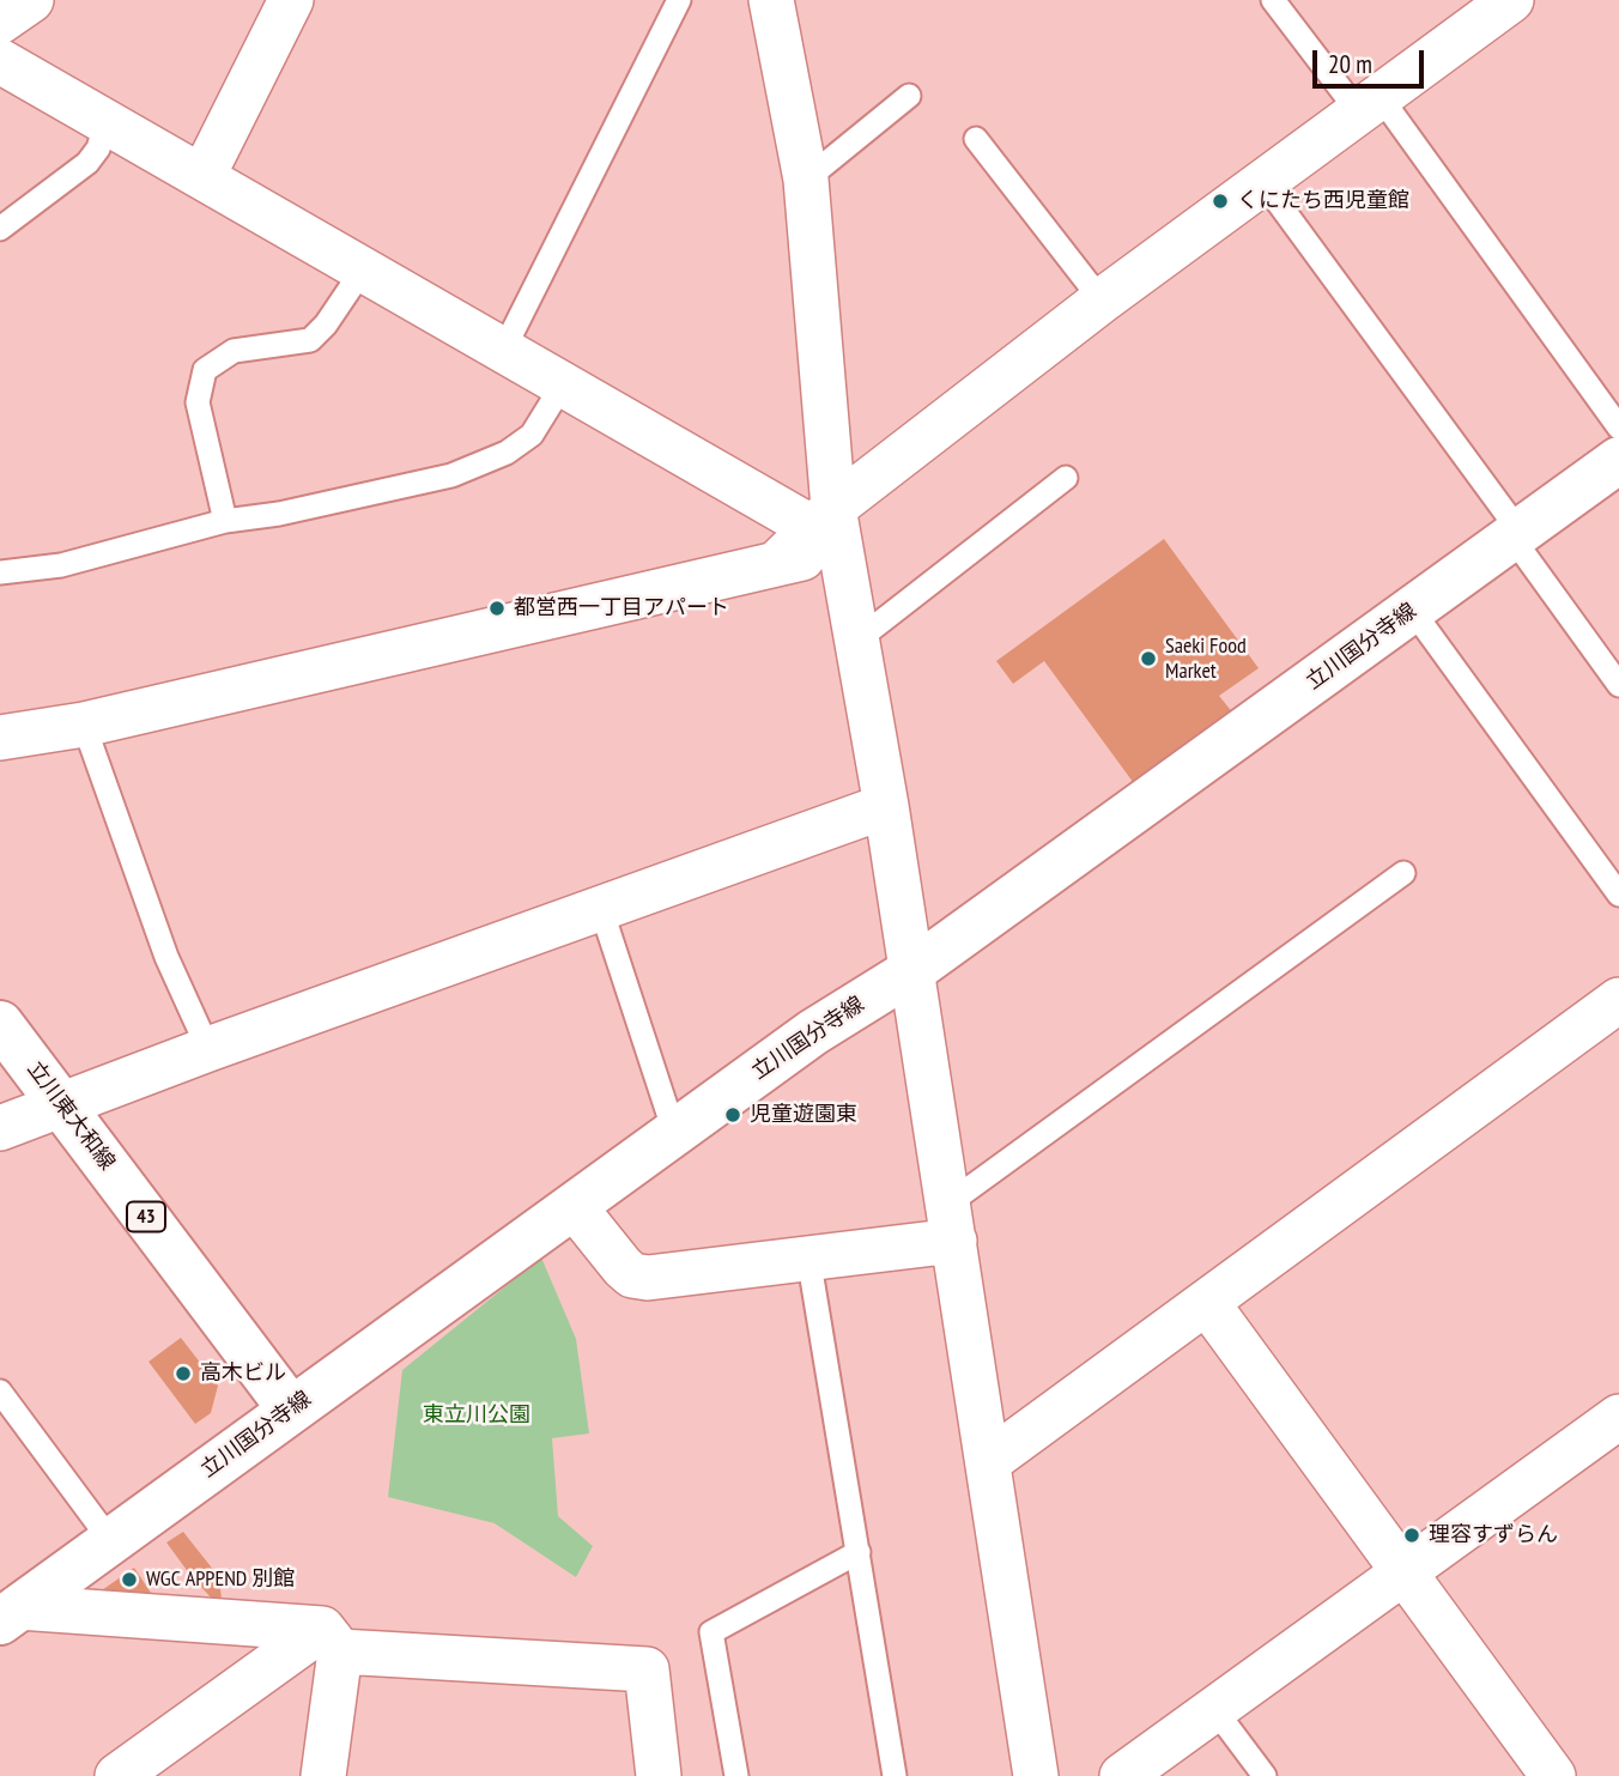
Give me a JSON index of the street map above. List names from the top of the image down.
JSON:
{
  "streets": {
    "main road": ["立川国分寺線", "立川東大和線", "43"]
  },
  "crossings": [
    ["立川国分寺線", "立川東大和線"]
  ],
  "parks": ["東立川公園"],
  "places": [
    "くにたち西児童館",
    "都営西一丁目アパート",
    "Saeki Food Market",
    "児童遊園東",
    "高木ビル",
    "理容すずらん",
    "WGC APPEND 別館"
  ],
  "scale_bar": "20 m"
}
